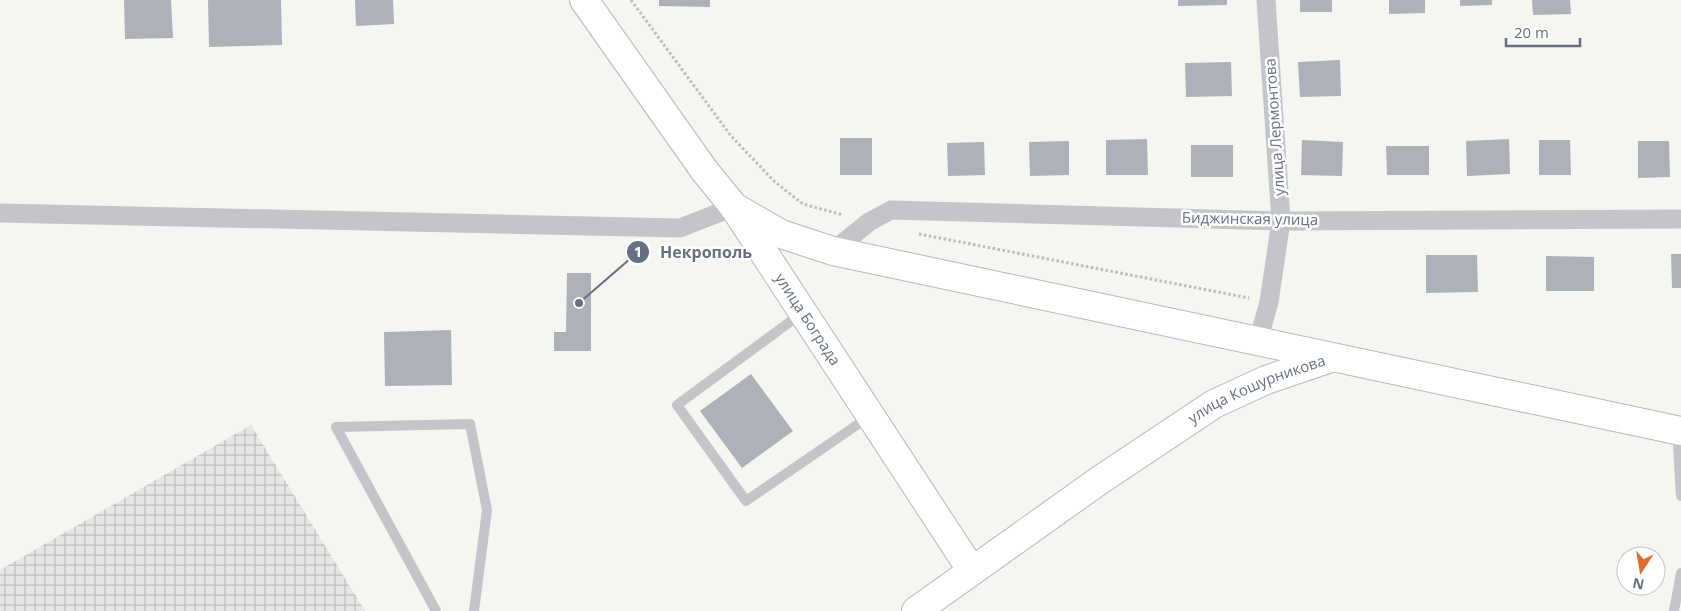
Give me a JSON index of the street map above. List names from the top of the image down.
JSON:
{
  "streets": {
    "main road": ["улица Бограда", "улица Кошурникова"],
    "street": ["улица Лермонтова", "Биджинская улица"]
  },
  "crossings": [
    ["улица Лермонтова", "Биджинская улица"],
    ["улица Бограда", "улица Кошурникова"]
  ],
  "places": ["Некрополь"],
  "scale_bar": "20 m",
  "north": "bottom"
}
